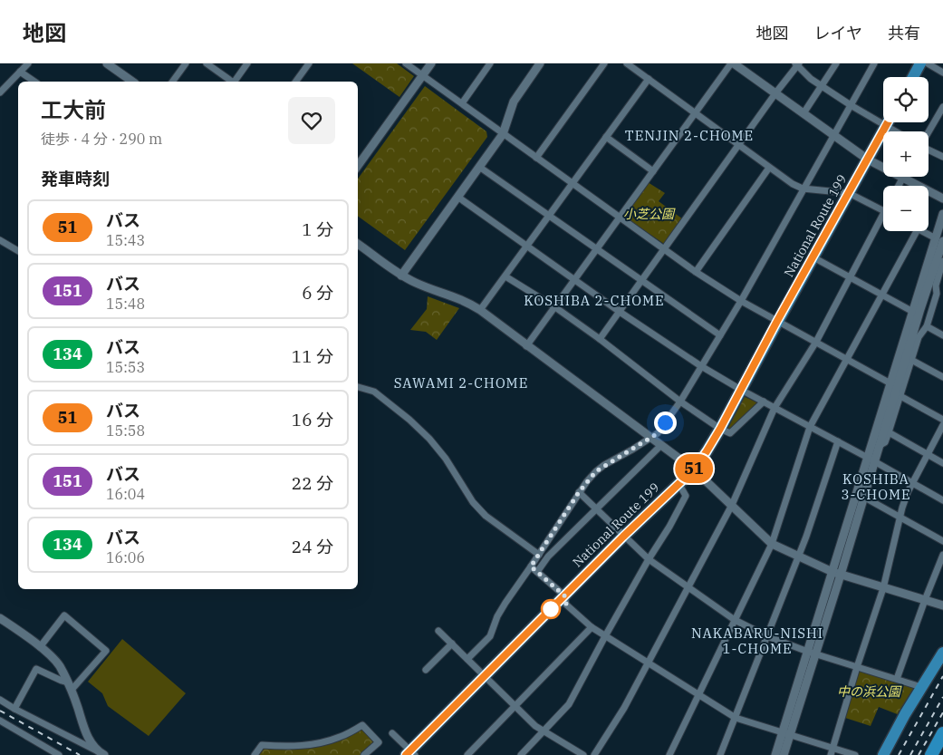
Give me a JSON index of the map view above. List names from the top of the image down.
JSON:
{
  "streets": {
    "highway": ["National Route 199"]
  },
  "districts": [
    "TENJIN 2-CHOME",
    "KOSHIBA 2-CHOME",
    "SAWAMI 2-CHOME",
    "KOSHIBA 3-CHOME",
    "NAKABARU-NISHI 1-CHOME"
  ],
  "parks": ["小芝公園", "中の浜公園"],
  "lines": ["bus line 51"],
  "page": {
    "header": "地図",
    "nav": ["地図", "レイヤ", "共有"],
    "on_map": "51",
    "map_buttons": ["+", "−"],
    "heading": [
      ["工大前", "徒歩 · 4 分 · 290 m"],
      "発車時刻"
    ],
    "list": [
      {
        "mark": "51",
        "name": "バス",
        "note": "15:43",
        "value": "1 分"
      },
      {
        "mark": "151",
        "name": "バス",
        "note": "15:48",
        "value": "6 分"
      },
      {
        "mark": "134",
        "name": "バス",
        "note": "15:53",
        "value": "11 分"
      },
      {
        "mark": "51",
        "name": "バス",
        "note": "15:58",
        "value": "16 分"
      },
      {
        "mark": "151",
        "name": "バス",
        "note": "16:04",
        "value": "22 分"
      },
      {
        "mark": "134",
        "name": "バス",
        "note": "16:06",
        "value": "24 分"
      }
    ]
  }
}
